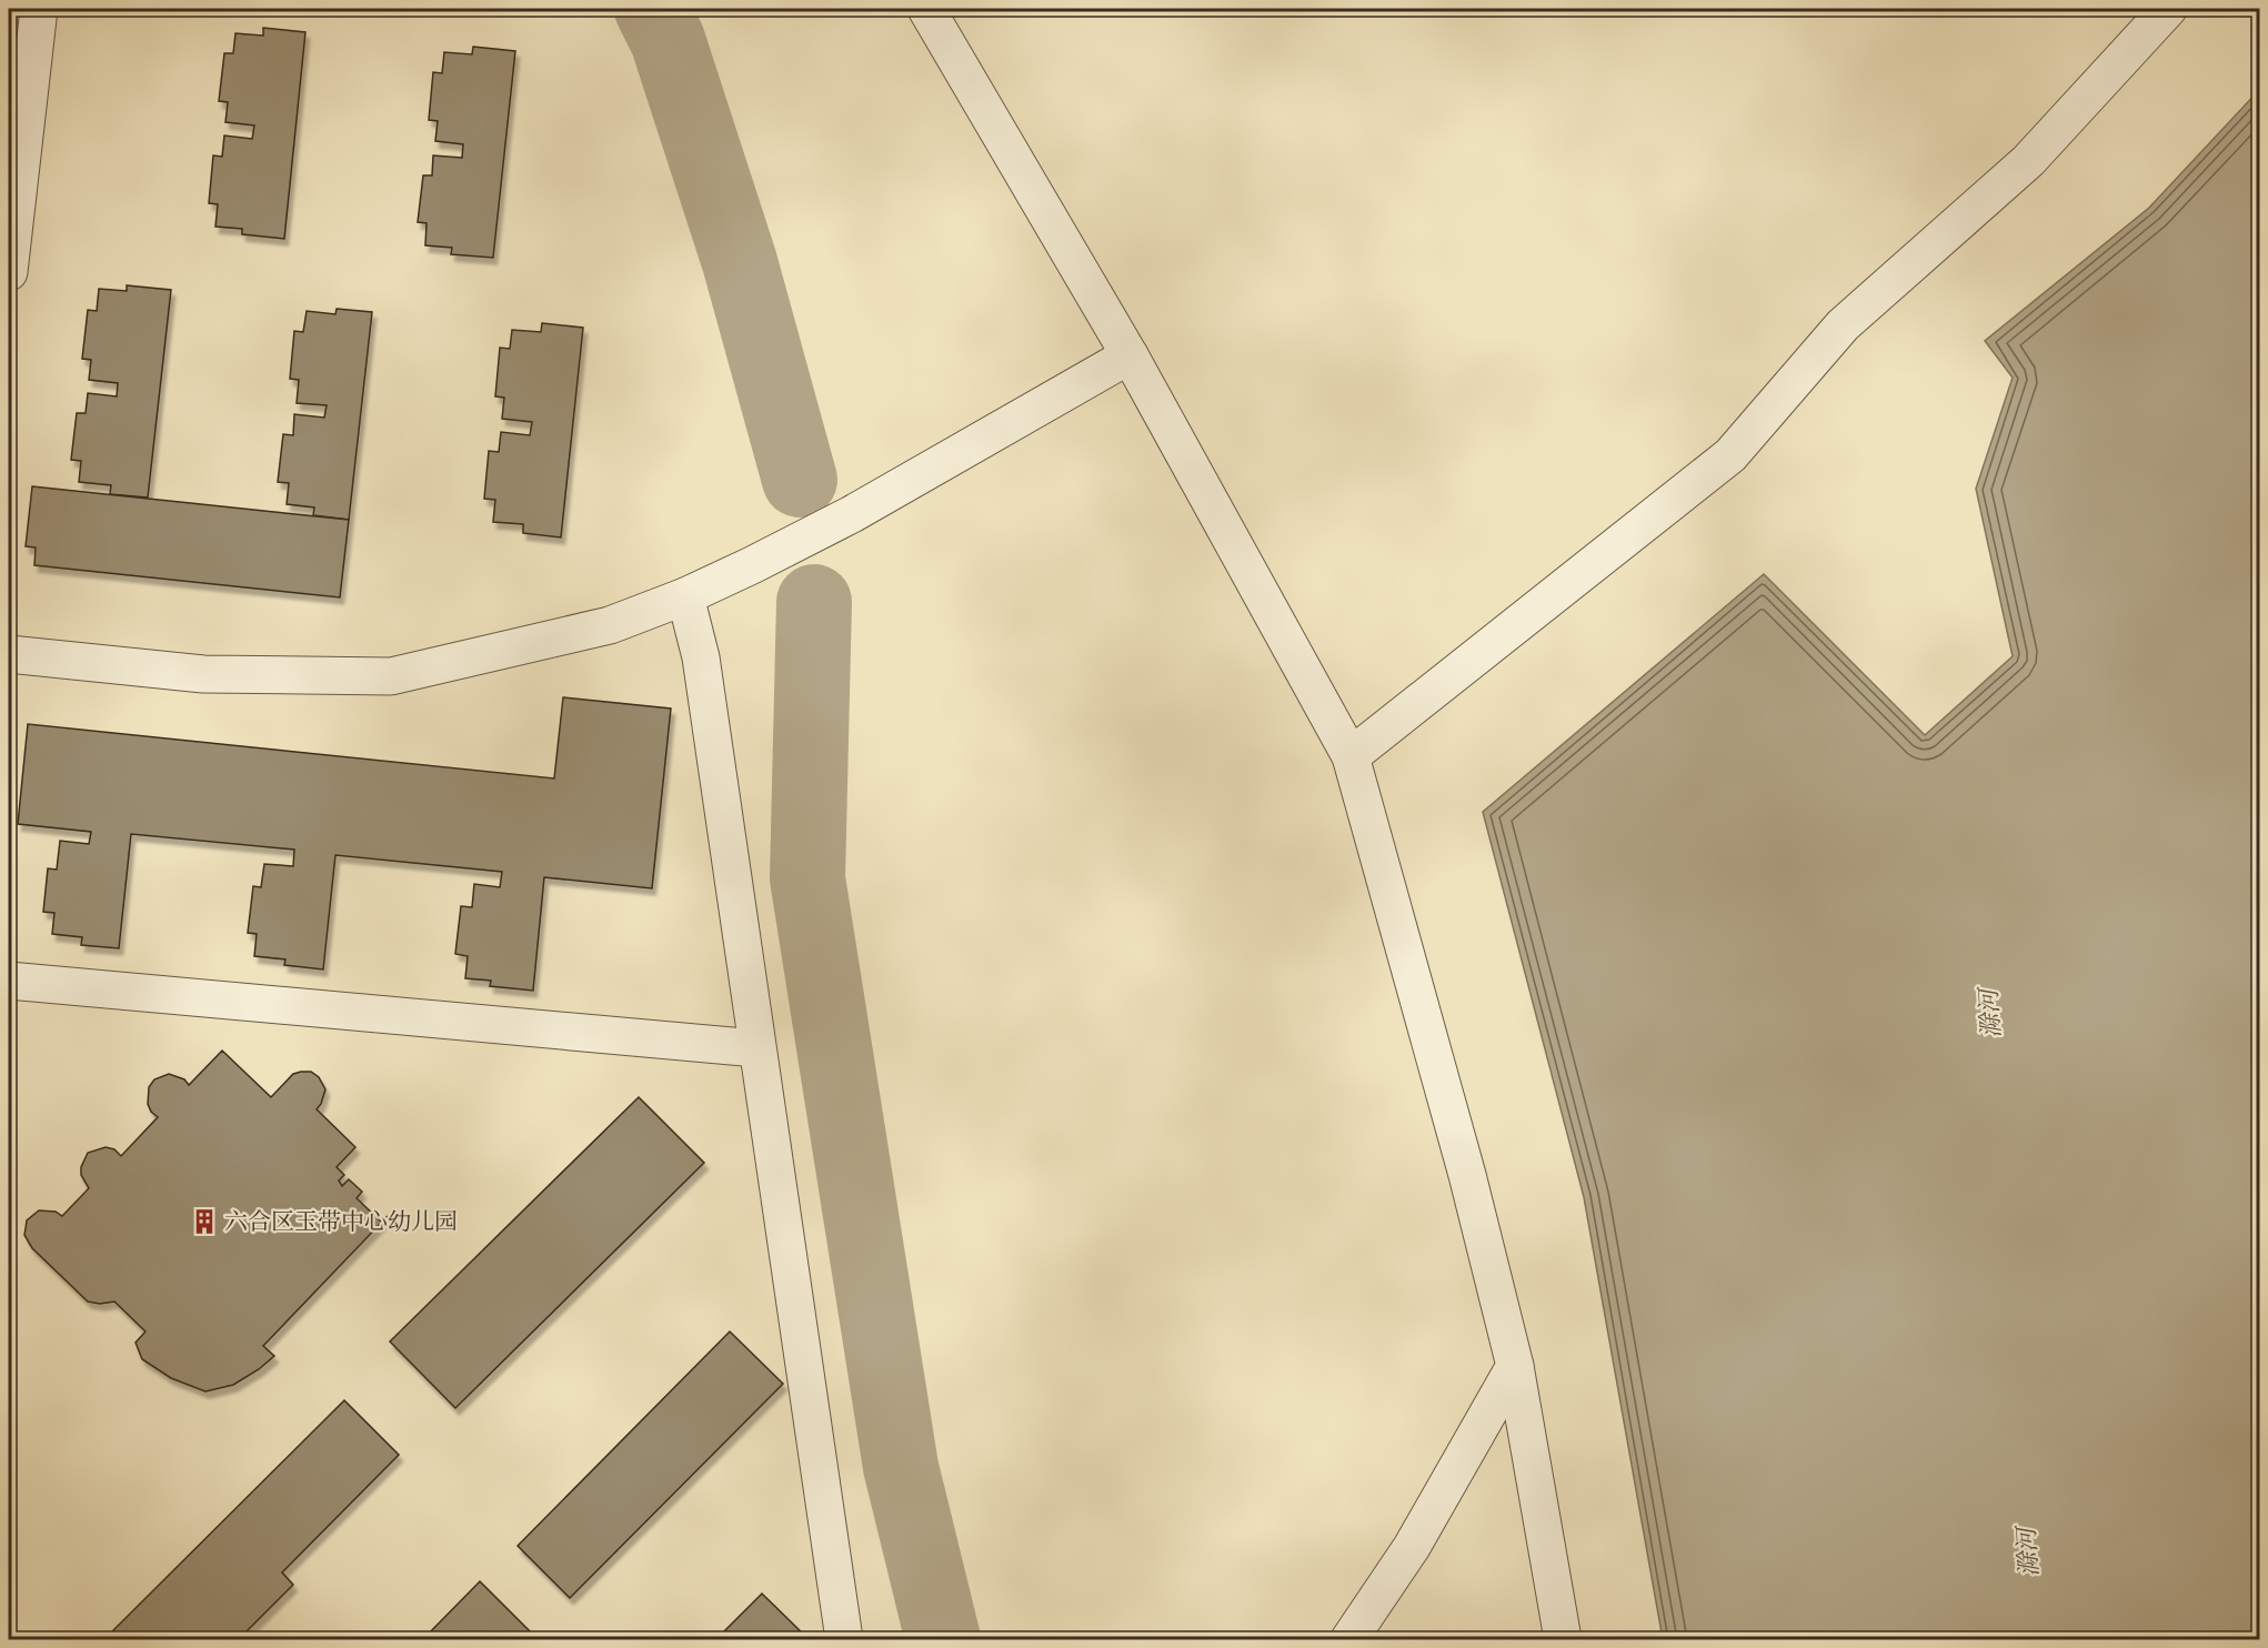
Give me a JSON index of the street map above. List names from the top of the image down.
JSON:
{
  "water": ["滁河"],
  "places": {
    "building": ["六合区玉带中心幼儿园"]
  }
}
